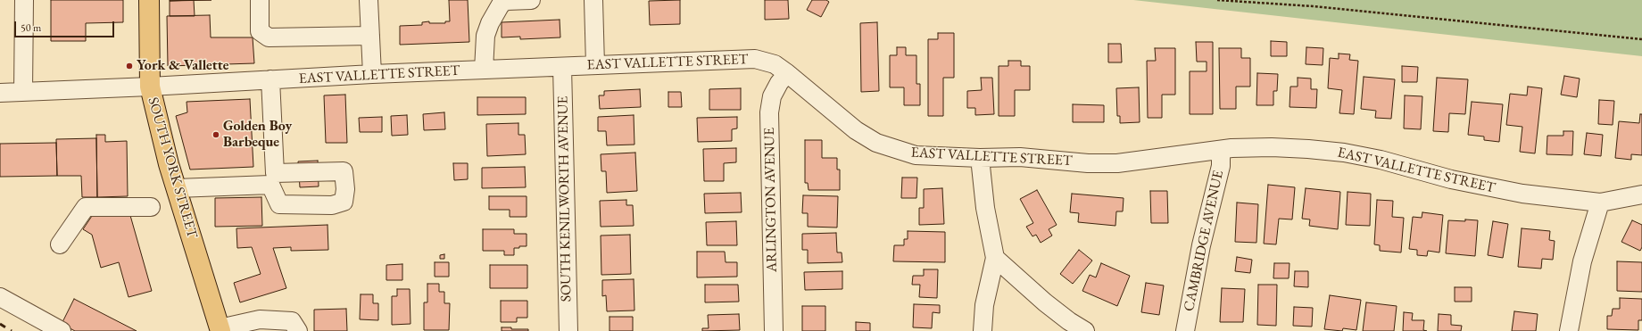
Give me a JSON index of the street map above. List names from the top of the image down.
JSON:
{
  "streets": {
    "main road": ["SOUTH YORK STREET"],
    "street": [
      "EAST VALLETTE STREET",
      "SOUTH KENILWORTH AVENUE",
      "ARLINGTON AVENUE",
      "CAMBRIDGE AVENUE"
    ]
  },
  "crossings": [
    ["EAST VALLETTE STREET", "SOUTH YORK STREET"],
    ["EAST VALLETTE STREET", "SOUTH KENILWORTH AVENUE"],
    ["EAST VALLETTE STREET", "ARLINGTON AVENUE"],
    ["EAST VALLETTE STREET", "CAMBRIDGE AVENUE"]
  ],
  "places": ["York & Vallette", "Golden Boy Barbeque"],
  "scale_bar": "50 m"
}
